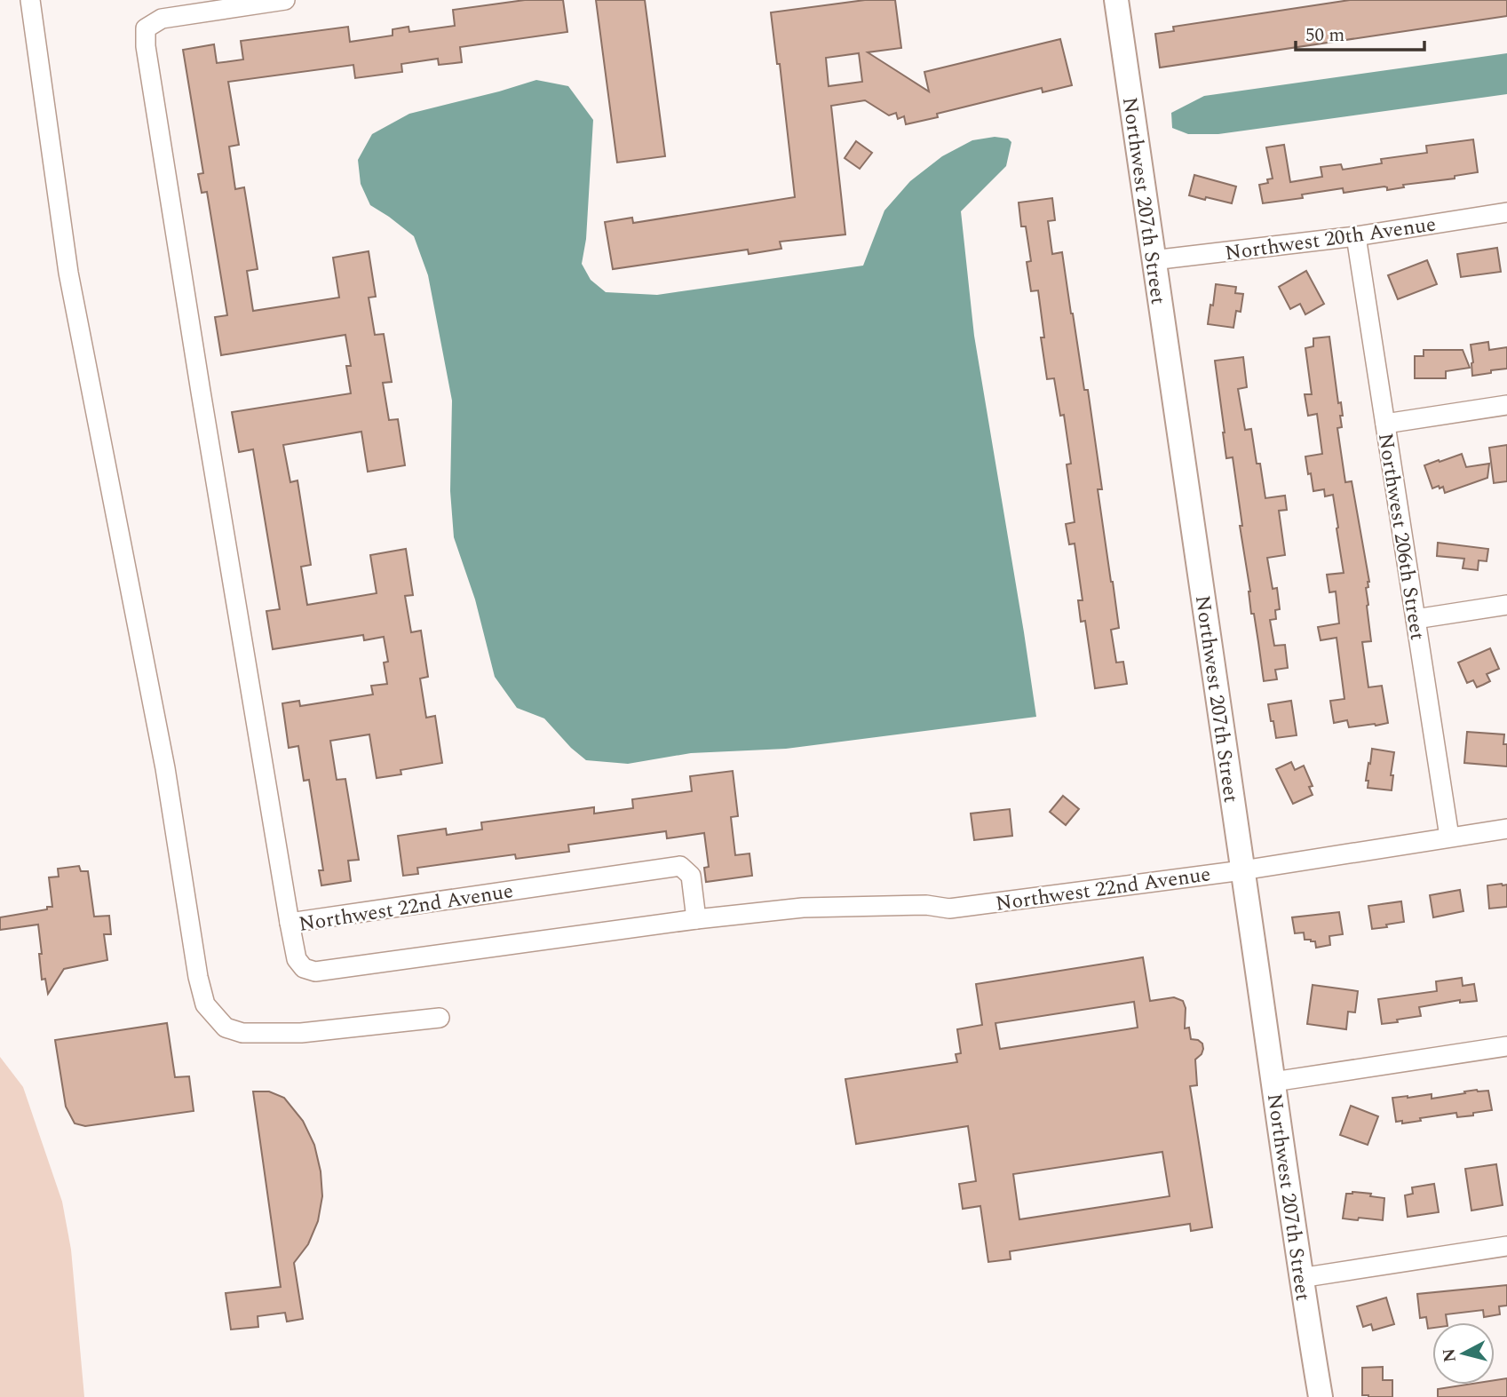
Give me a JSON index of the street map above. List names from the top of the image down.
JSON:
{
  "streets": {
    "street": [
      "Northwest 207th Street",
      "Northwest 20th Avenue",
      "Northwest 206th Street",
      "Northwest 22nd Avenue"
    ]
  },
  "crossings": [
    ["Northwest 207th Street", "Northwest 20th Avenue"],
    ["Northwest 207th Street", "Northwest 22nd Avenue"],
    ["Northwest 20th Avenue", "Northwest 206th Street"],
    ["Northwest 206th Street", "Northwest 22nd Avenue"]
  ],
  "scale_bar": "50 m",
  "north": "left"
}
